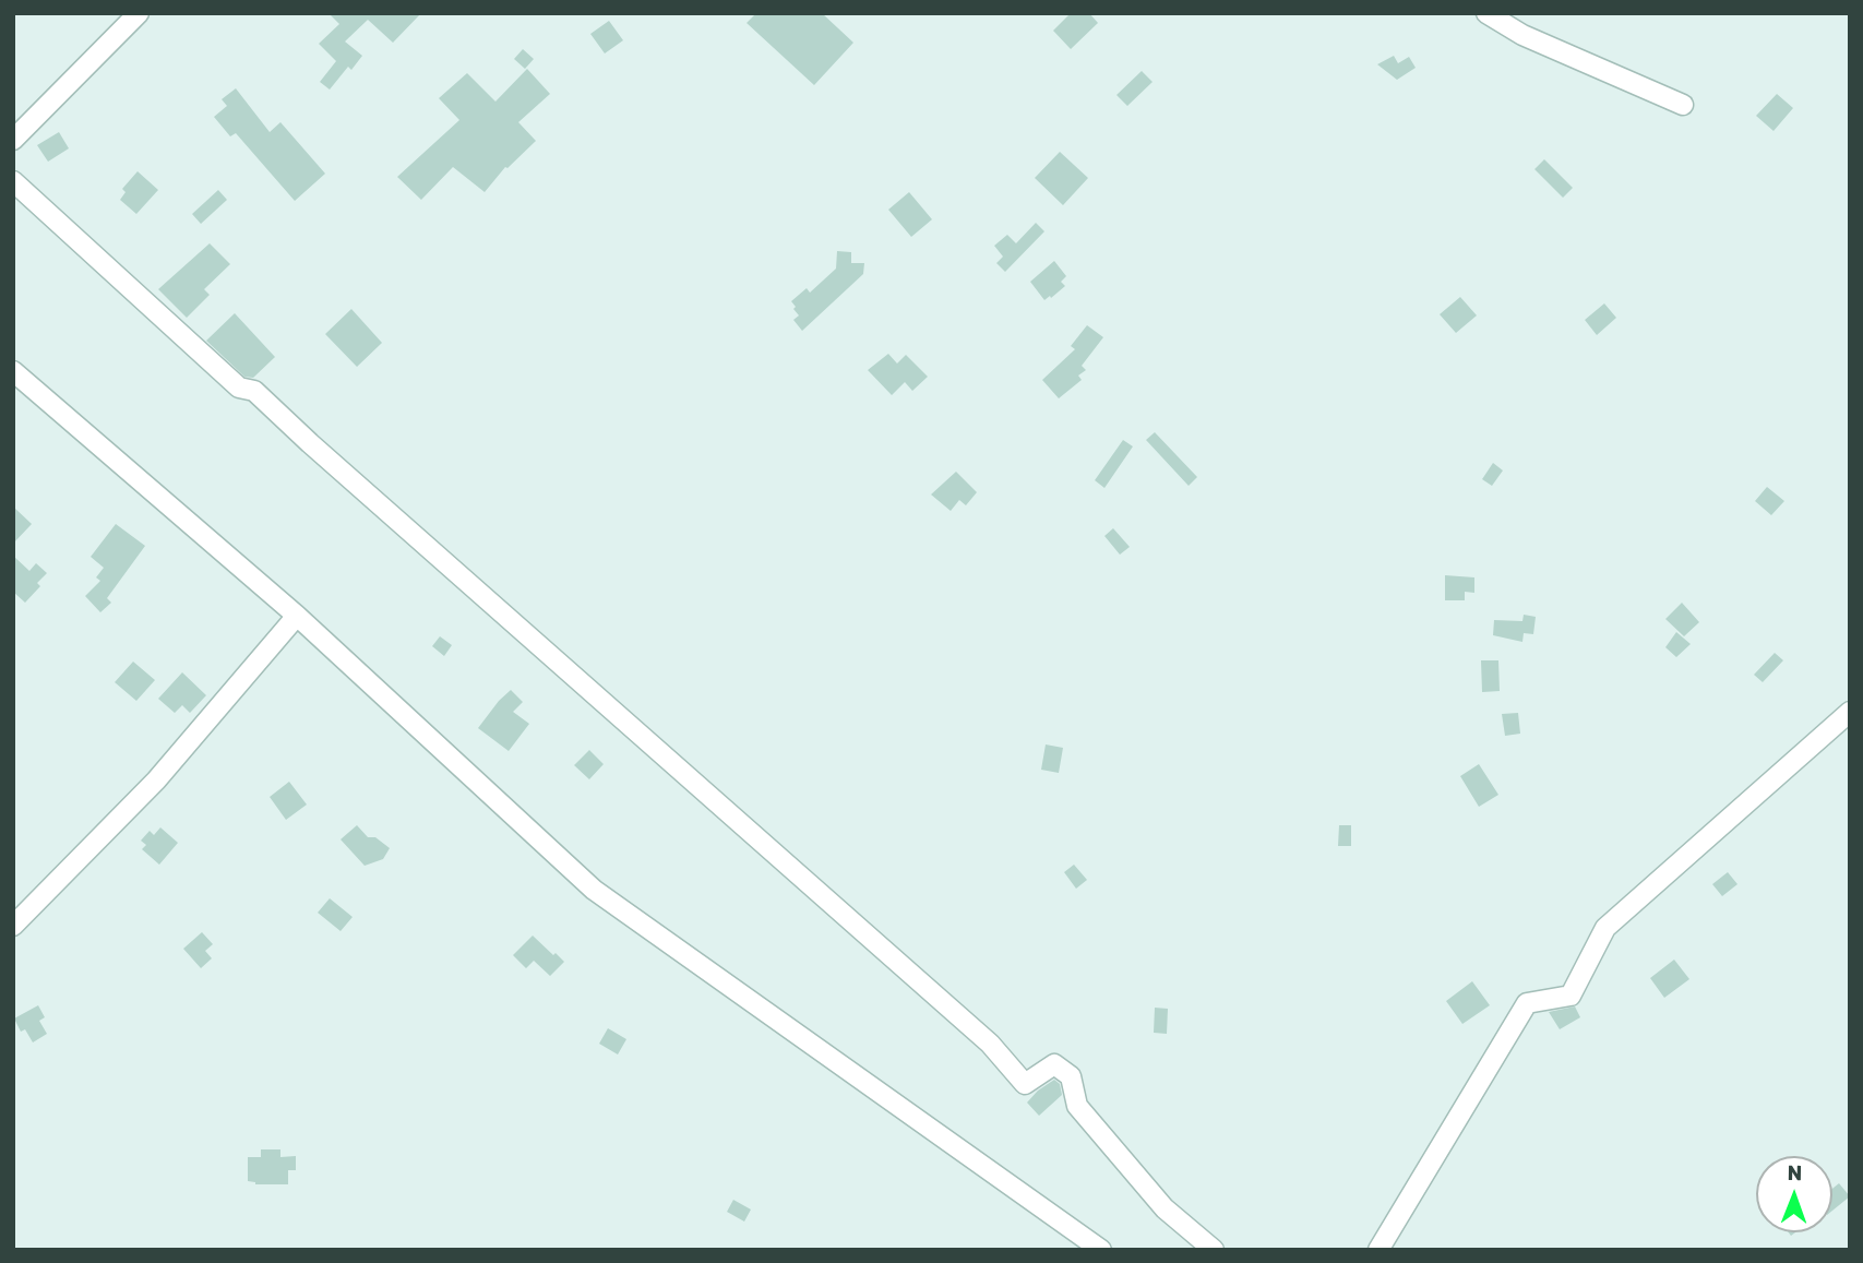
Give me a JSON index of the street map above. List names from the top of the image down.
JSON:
{
  "north": "top"
}
